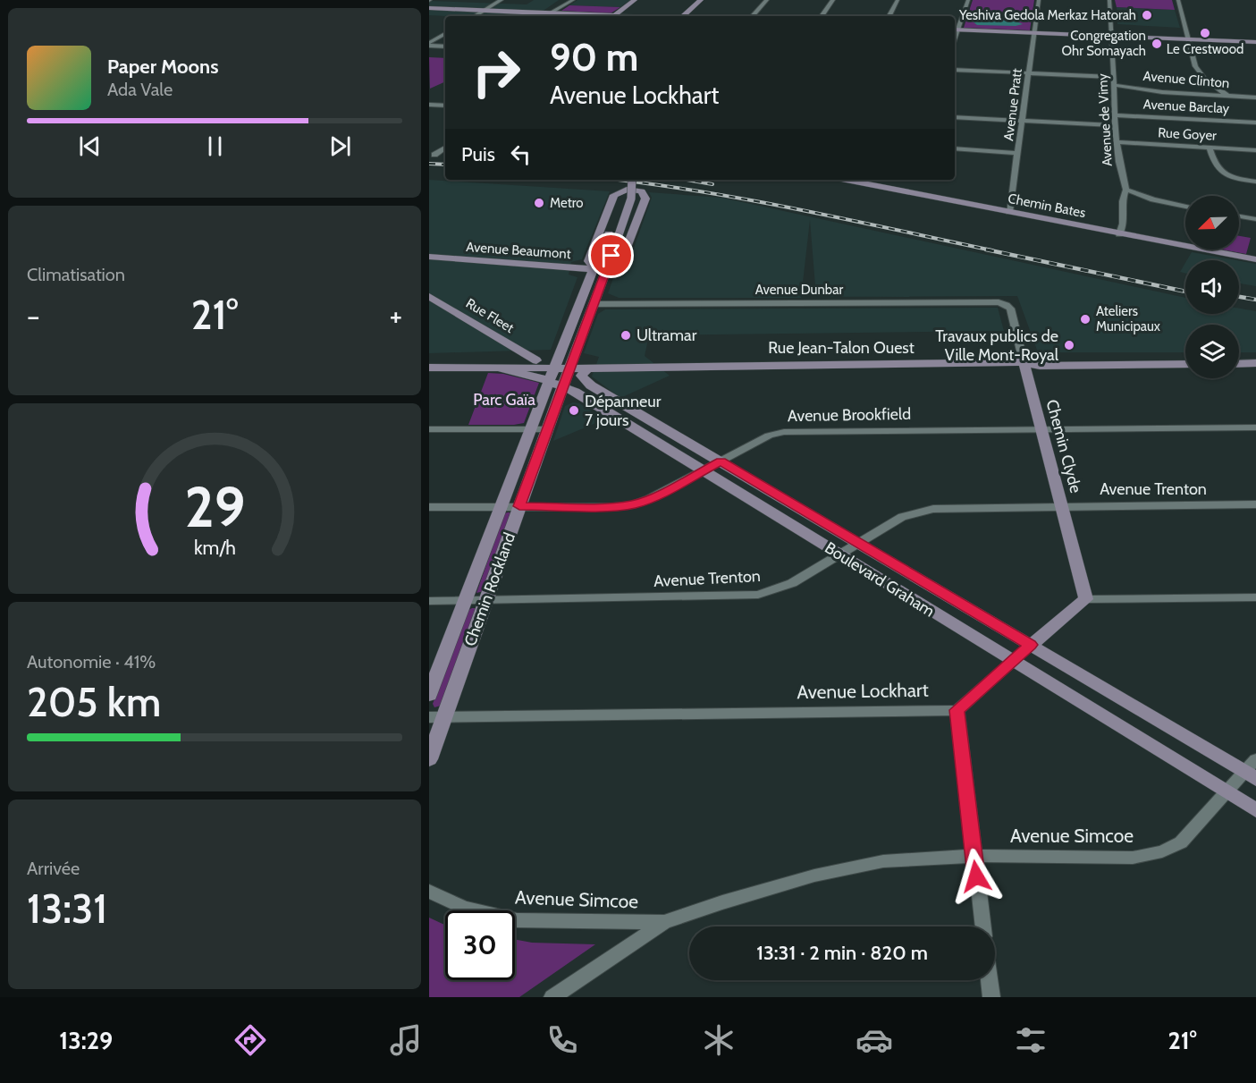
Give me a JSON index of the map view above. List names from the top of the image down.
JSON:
{
  "streets": {
    "street": [
      "Avenue Clinton",
      "Avenue Pratt",
      "Avenue Barclay",
      "Avenue de Vimy",
      "Rue Goyer",
      "Chemin Bates",
      "Avenue Beaumont",
      "Avenue Dunbar",
      "Rue Fleet",
      "Rue Jean-Talon Ouest",
      "Avenue Brookfield",
      "Chemin Clyde",
      "Avenue Trenton",
      "Boulevard Graham",
      "Chemin Rockland",
      "Avenue Lockhart",
      "Avenue Simcoe"
    ]
  },
  "crossings": [
    ["Avenue Clinton", "Avenue de Vimy"],
    ["Avenue Pratt", "Chemin Bates"],
    ["Avenue Barclay", "Avenue de Vimy"],
    ["Avenue de Vimy", "Rue Goyer"],
    ["Avenue de Vimy", "Chemin Bates"],
    ["Avenue Beaumont", "Chemin Rockland"],
    ["Avenue Dunbar", "Chemin Clyde"],
    ["Avenue Dunbar", "Chemin Rockland"],
    ["Rue Fleet", "Rue Jean-Talon Ouest"],
    ["Rue Jean-Talon Ouest", "Chemin Clyde"],
    ["Rue Jean-Talon Ouest", "Boulevard Graham"],
    ["Rue Jean-Talon Ouest", "Chemin Rockland"],
    ["Avenue Brookfield", "Chemin Clyde"],
    ["Avenue Brookfield", "Boulevard Graham"],
    ["Avenue Brookfield", "Chemin Rockland"],
    ["Chemin Clyde", "Avenue Trenton"],
    ["Avenue Trenton", "Boulevard Graham"],
    ["Avenue Trenton", "Chemin Rockland"],
    ["Boulevard Graham", "Chemin Rockland"],
    ["Boulevard Graham", "Avenue Simcoe"],
    ["Chemin Rockland", "Avenue Lockhart"]
  ],
  "parks": ["Parc Gaïa"],
  "places": [
    "Yeshiva Gedola Merkaz Hatorah",
    "Le Crestwood",
    "Congregation Ohr Somayach",
    "Metro",
    "Ateliers Municipaux",
    "Ultramar",
    "Travaux publics de Ville Mont-Royal",
    "Dépanneur 7 jours"
  ],
  "north": "bottom left",
  "page": {
    "turn": ["90 m", "Avenue Lockhart"],
    "song": ["Paper Moons", "Ada Vale"],
    "then": "Puis",
    "tile": [
      "Climatisation",
      ["Autonomie · 41%", "205 km"],
      ["Arrivée", "13:31"]
    ],
    "heat": ["−", "21°", "+"],
    "limit": "30",
    "trip": "13:31 · 2 min · 820 m",
    "tabs": ["13:29", "21°"],
    "gauge": ["29", "km/h"]
  }
}
